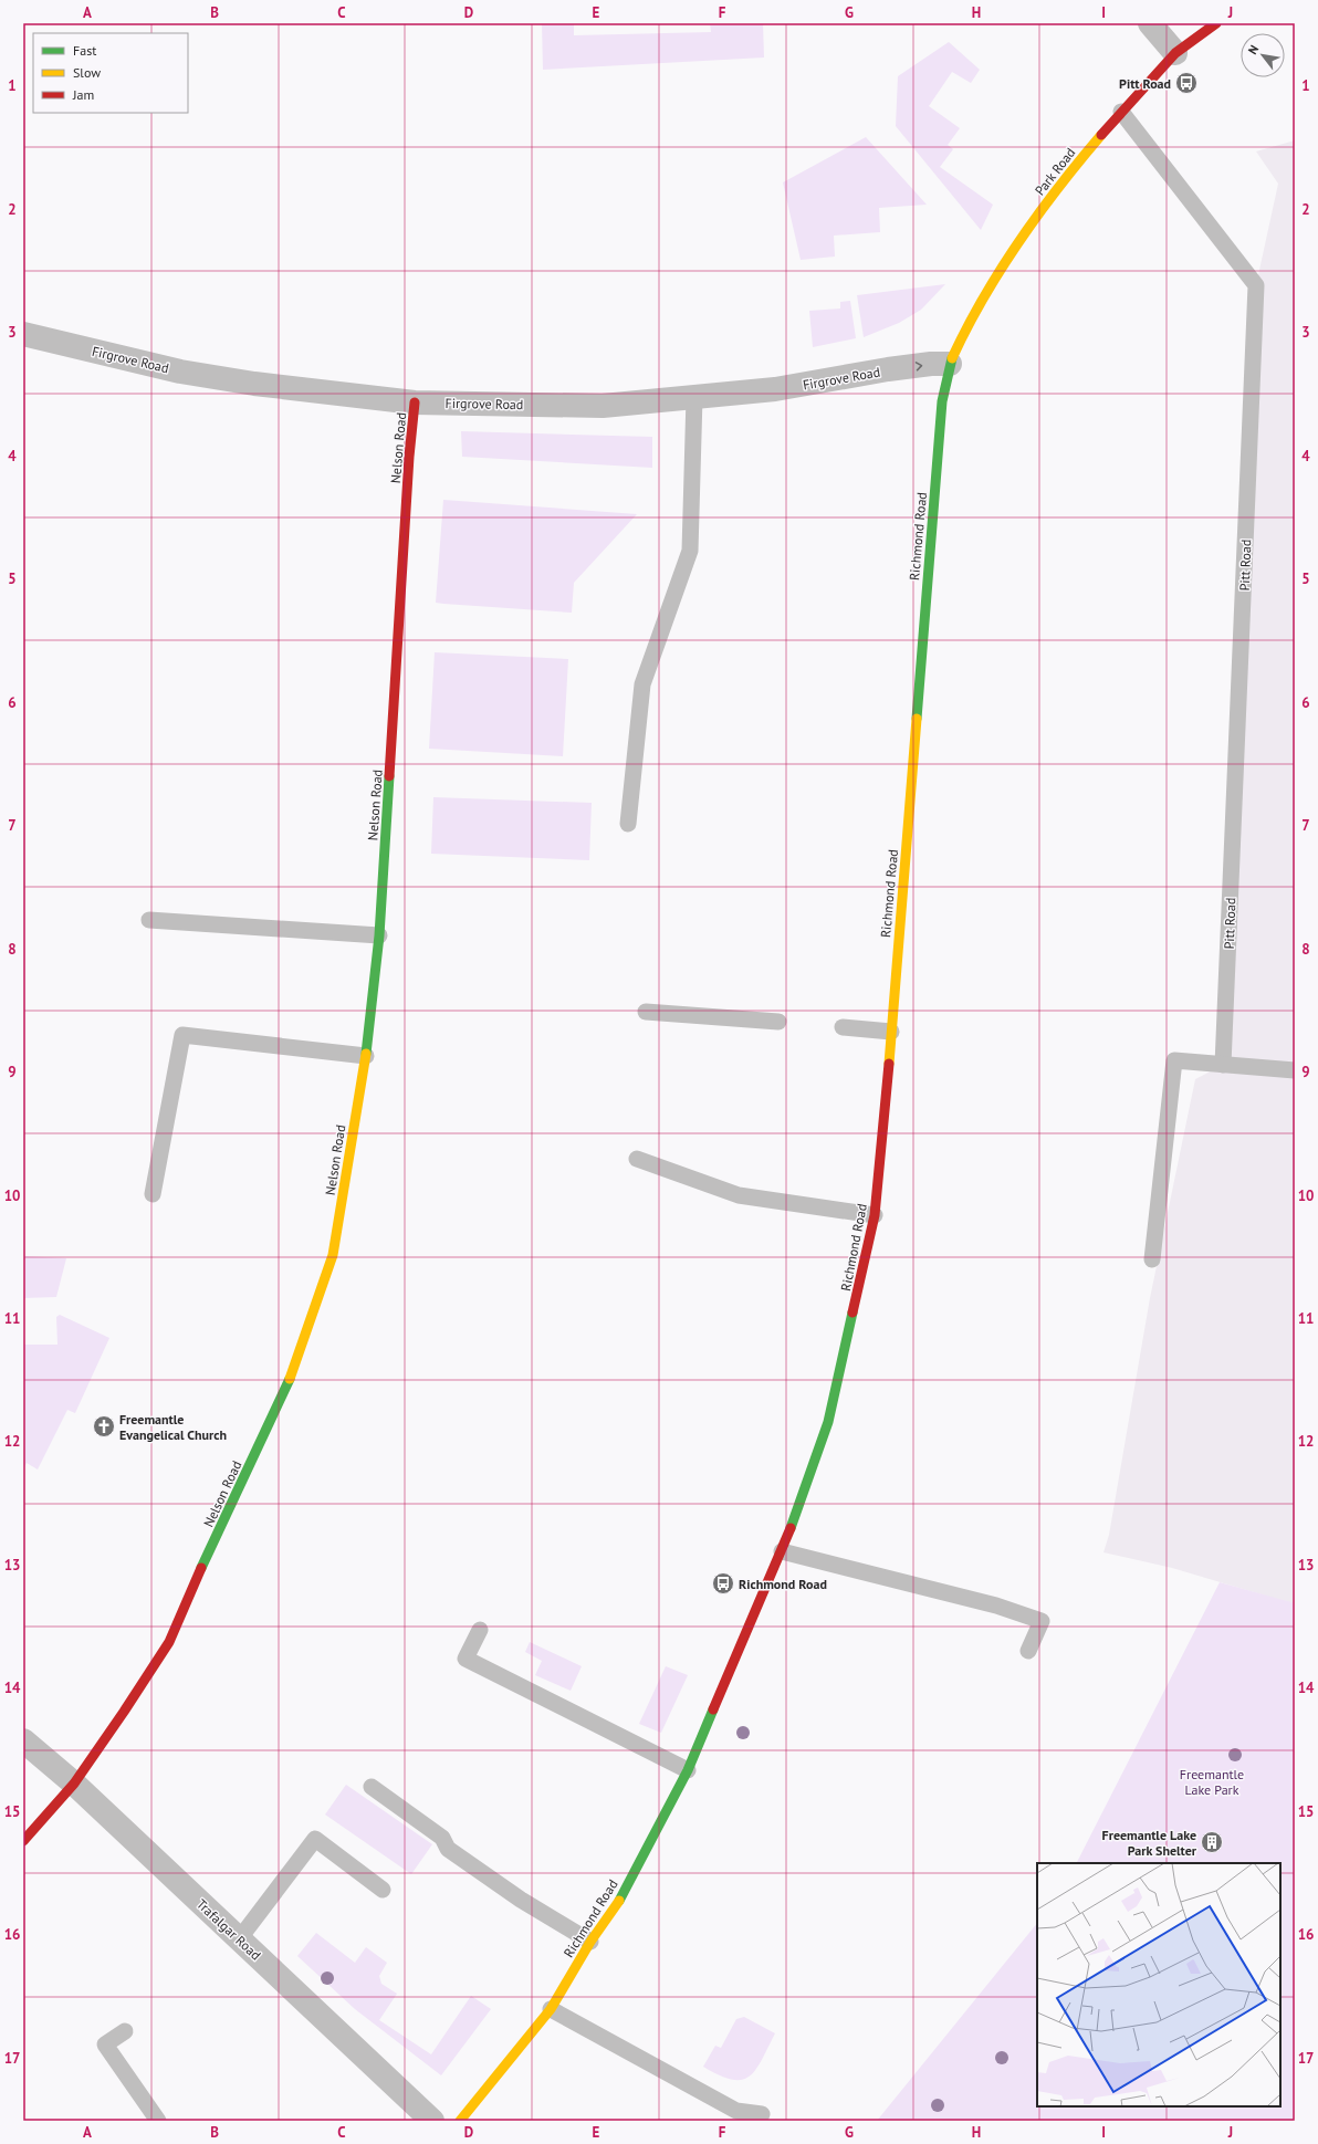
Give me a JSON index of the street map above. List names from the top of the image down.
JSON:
{
  "streets": {
    "street": [
      "Park Road",
      "Firgrove Road",
      "Nelson Road",
      "Richmond Road",
      "Trafalgar Road"
    ],
    "lane": ["Pitt Road"]
  },
  "crossings": [
    ["Park Road", "Firgrove Road"],
    ["Park Road", "Richmond Road"],
    ["Park Road", "Pitt Road"],
    ["Firgrove Road", "Nelson Road"],
    ["Firgrove Road", "Richmond Road"],
    ["Nelson Road", "Trafalgar Road"]
  ],
  "parks": ["Freemantle Lake Park"],
  "places": {
    "bus stop": ["Pitt Road", "Richmond Road"],
    "church": ["Freemantle Evangelical Church"],
    "building": ["Freemantle Lake Park Shelter"]
  },
  "legend": ["Fast", "Slow", "Jam"],
  "north": "top left",
  "grid": {
    "columns": [
      "A",
      "B",
      "C",
      "D",
      "E",
      "F",
      "G",
      "H",
      "I",
      "J"
    ],
    "rows": [
      "1",
      "2",
      "3",
      "4",
      "5",
      "6",
      "7",
      "8",
      "9",
      "10",
      "11",
      "12",
      "13",
      "14",
      "15",
      "16",
      "17"
    ]
  }
}
